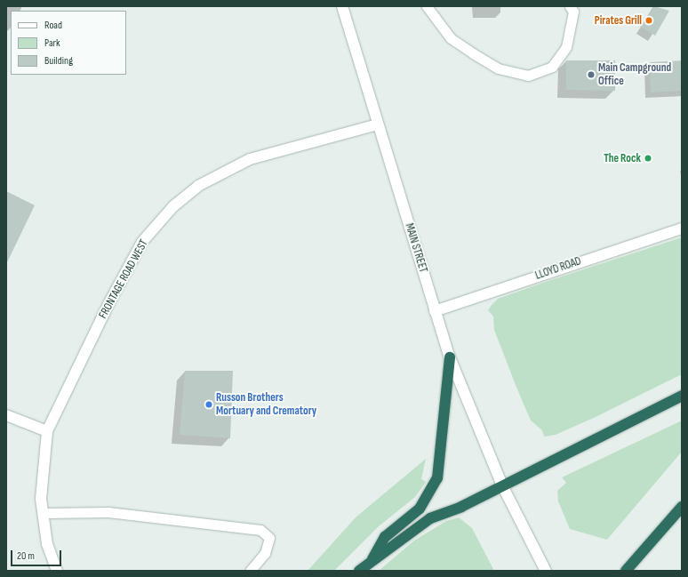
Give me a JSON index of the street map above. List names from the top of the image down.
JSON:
{
  "streets": {
    "street": ["MAIN STREET", "LLOYD ROAD", "FRONTAGE ROAD WEST"]
  },
  "crossings": [
    ["MAIN STREET", "LLOYD ROAD"],
    ["MAIN STREET", "FRONTAGE ROAD WEST"]
  ],
  "places": [
    "Pirates Grill",
    "Main Campground Office",
    "The Rock",
    "Russon Brothers Mortuary and Crematory"
  ],
  "legend": ["Road", "Park", "Building"],
  "scale_bar": "20 m"
}
